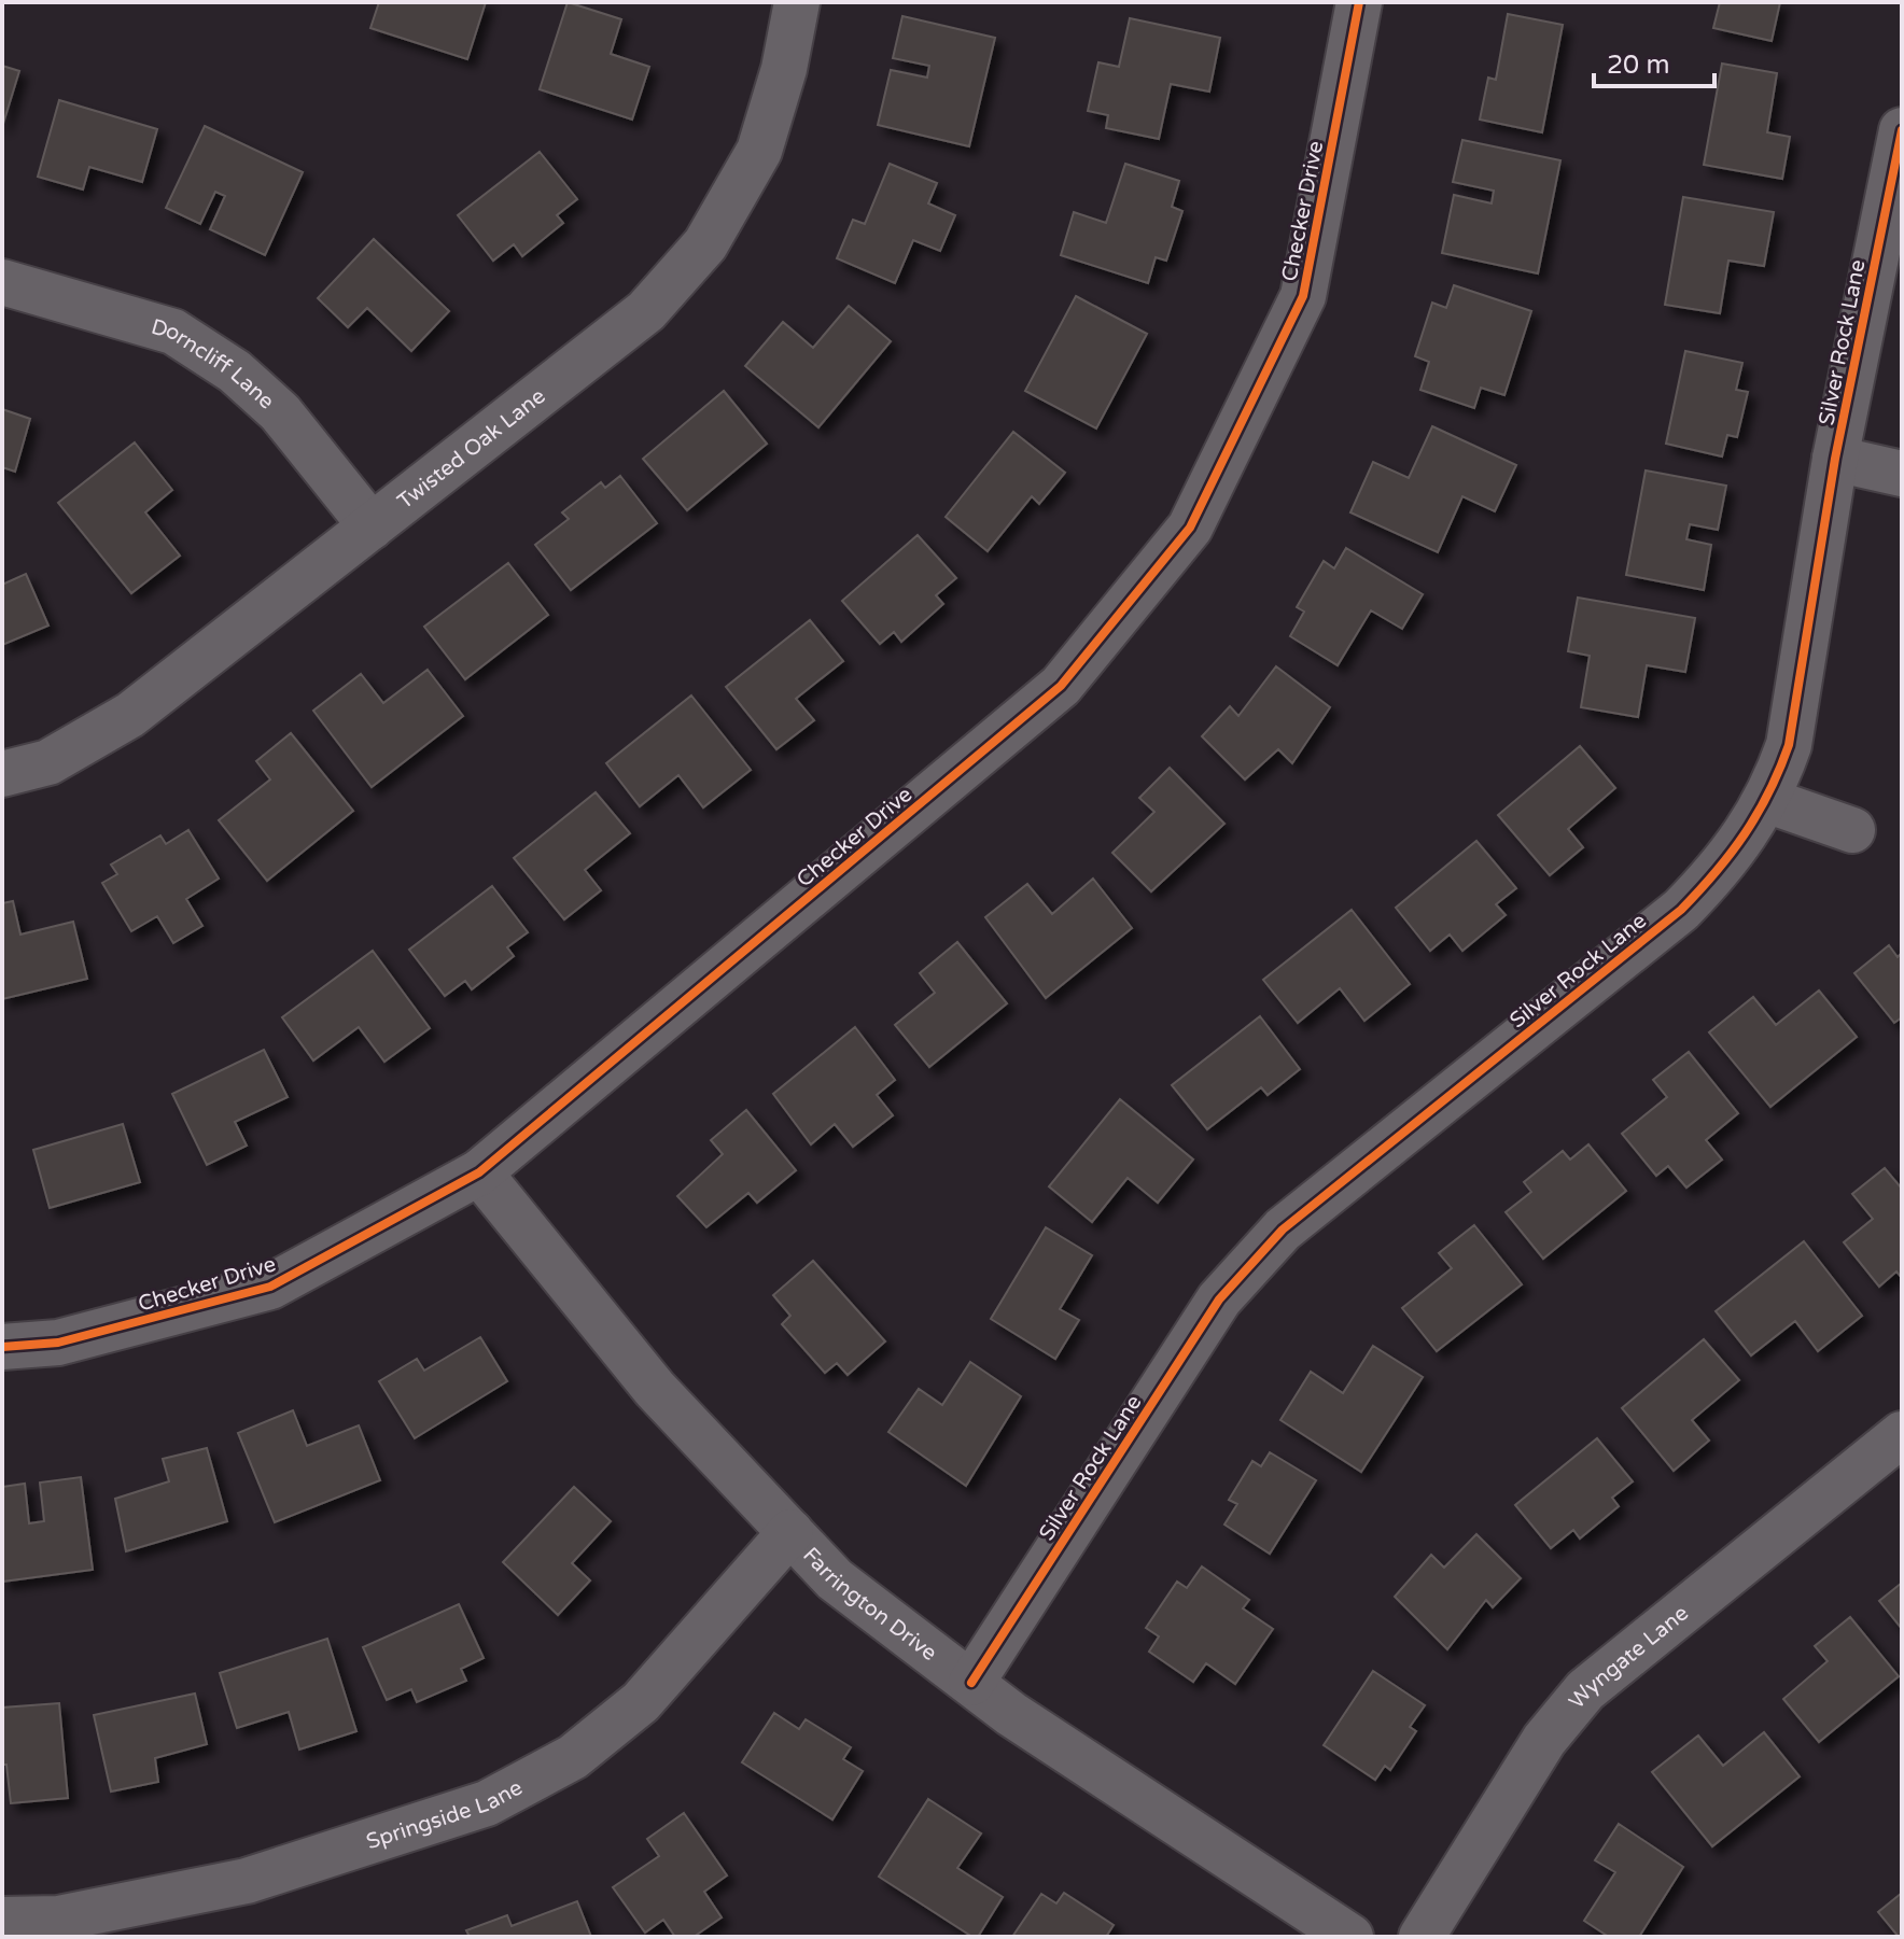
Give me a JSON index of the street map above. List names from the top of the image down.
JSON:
{
  "streets": {
    "street": [
      "Checker Drive",
      "Silver Rock Lane",
      "Dorncliff Lane",
      "Twisted Oak Lane",
      "Farrington Drive",
      "Wyngate Lane",
      "Springside Lane"
    ]
  },
  "crossings": [
    ["Checker Drive", "Farrington Drive"],
    ["Silver Rock Lane", "Farrington Drive"],
    ["Dorncliff Lane", "Twisted Oak Lane"],
    ["Farrington Drive", "Springside Lane"]
  ],
  "scale_bar": "20 m"
}
